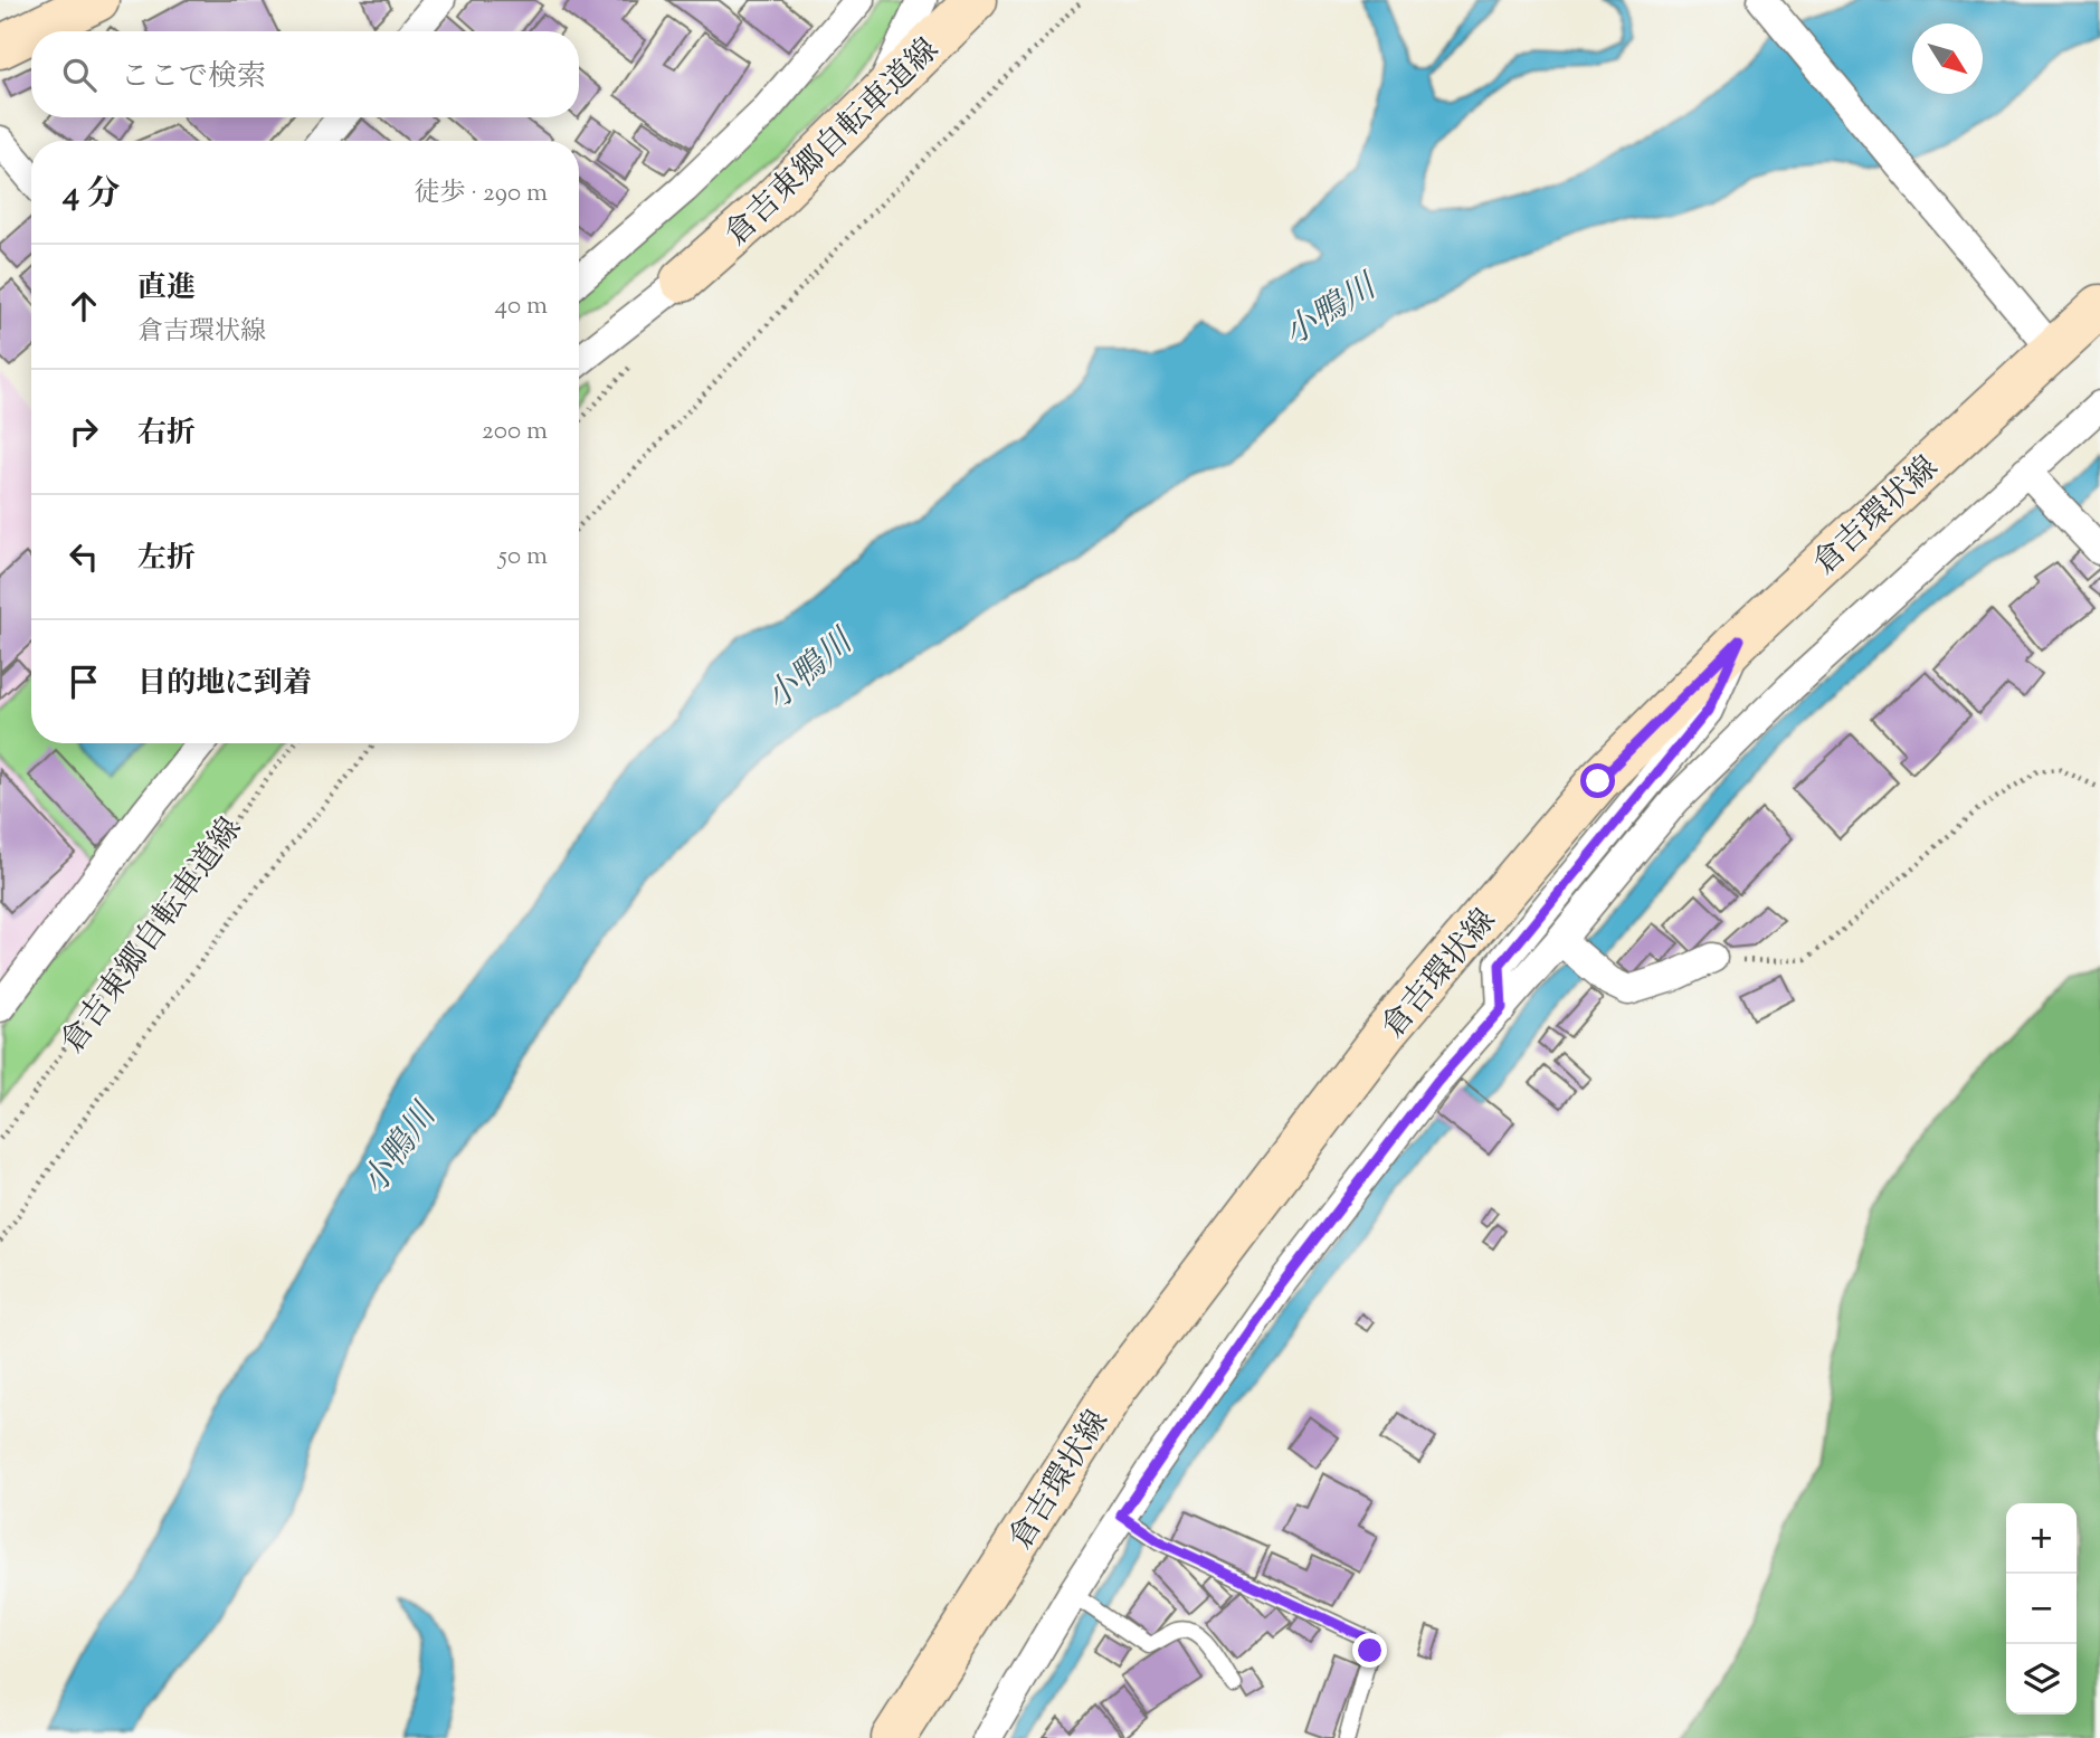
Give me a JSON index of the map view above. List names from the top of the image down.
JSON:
{
  "streets": {
    "main road": ["倉吉東郷自転車道線", "倉吉環状線"]
  },
  "water": ["小鴨川"],
  "north": "bottom right",
  "page": {
    "search": "ここで検索",
    "heading": ["4 分", "徒歩 · 290 m"],
    "list": [
      ["直進", "倉吉環状線", "40 m"],
      ["右折", "200 m"],
      ["左折", "50 m"],
      "目的地に到着"
    ],
    "map_buttons": ["+", "−"]
  }
}
